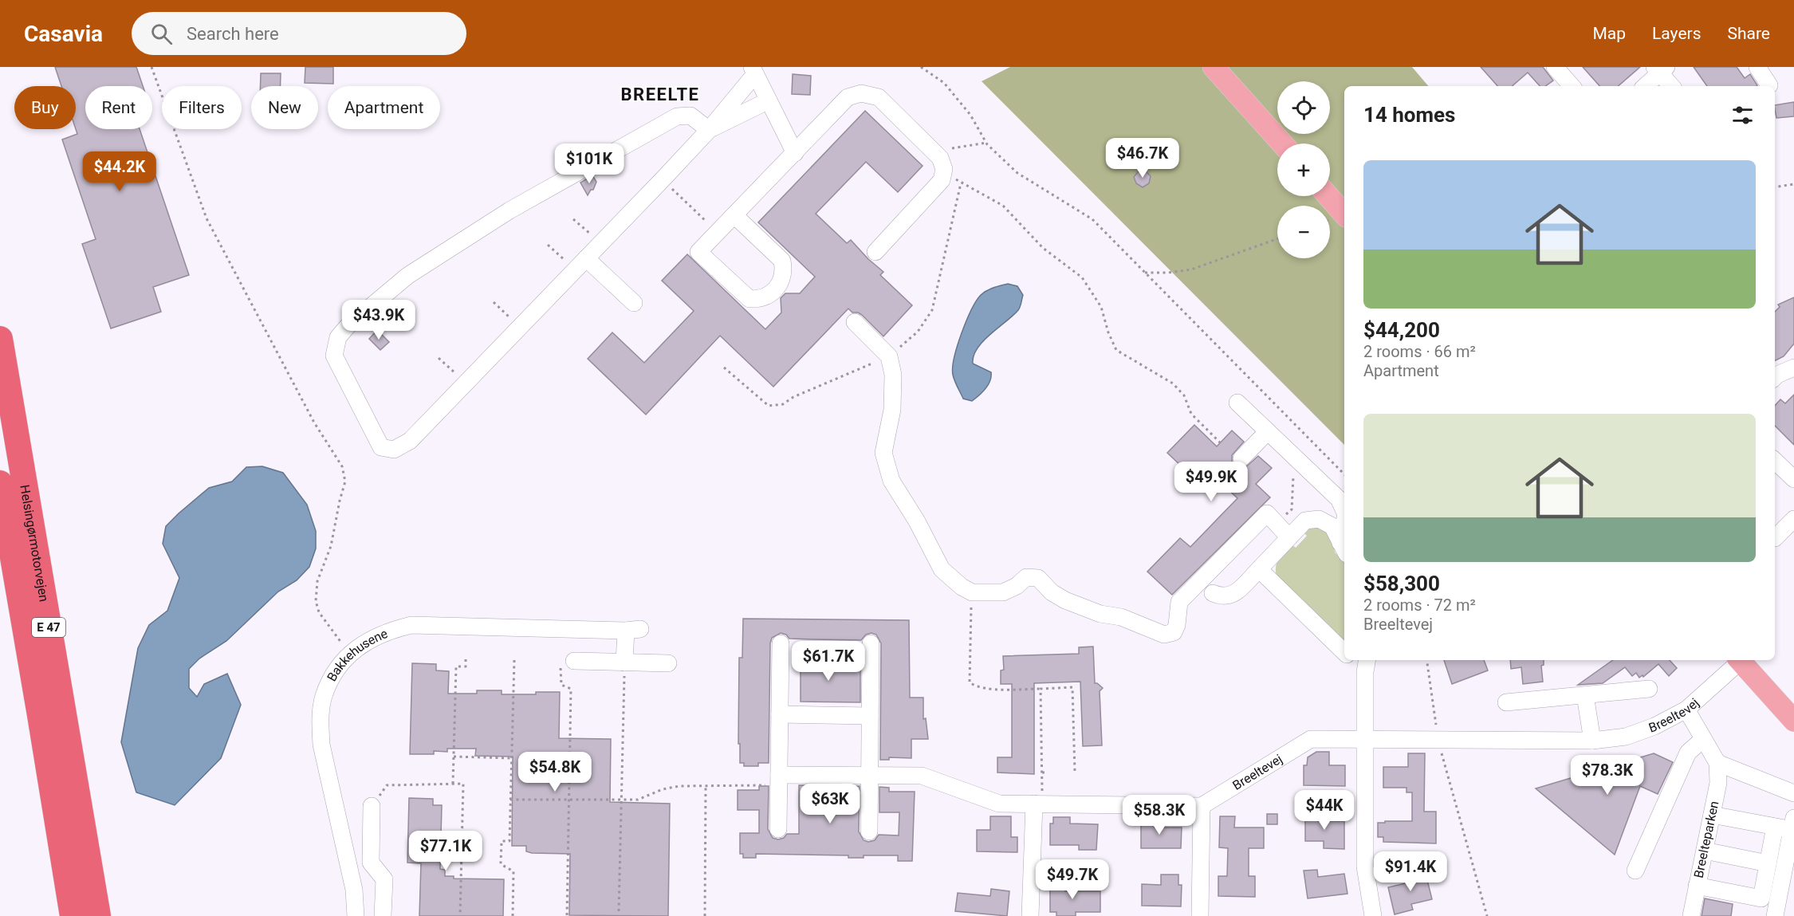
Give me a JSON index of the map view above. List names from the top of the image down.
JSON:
{
  "streets": {
    "highway": ["Helsingørmotorvejen", "E 47"],
    "street": ["Bakkehusene", "Breeltevej", "Breelteparken"]
  },
  "districts": ["BREELTE"],
  "page": {
    "header": "Casavia",
    "search": "Search here",
    "nav": ["Map", "Layers", "Share"],
    "map_buttons": ["+", "−"],
    "chip": [
      "Buy",
      "Rent",
      "Filters",
      "New",
      "Apartment"
    ],
    "heading": "14 homes",
    "price": [
      "$46.7K",
      "$101K",
      "$44.2K",
      "$43.9K",
      "$49.9K",
      "$61.7K",
      "$54.8K",
      "$78.3K",
      "$63K",
      "$44K",
      "$58.3K",
      "$77.1K",
      "$91.4K",
      "$49.7K"
    ],
    "list": [
      {
        "name": "$44,200",
        "note": "2 rooms · 66 m² · Apartment"
      },
      {
        "name": "$58,300",
        "note": "2 rooms · 72 m² · Breeltevej"
      }
    ]
  }
}
